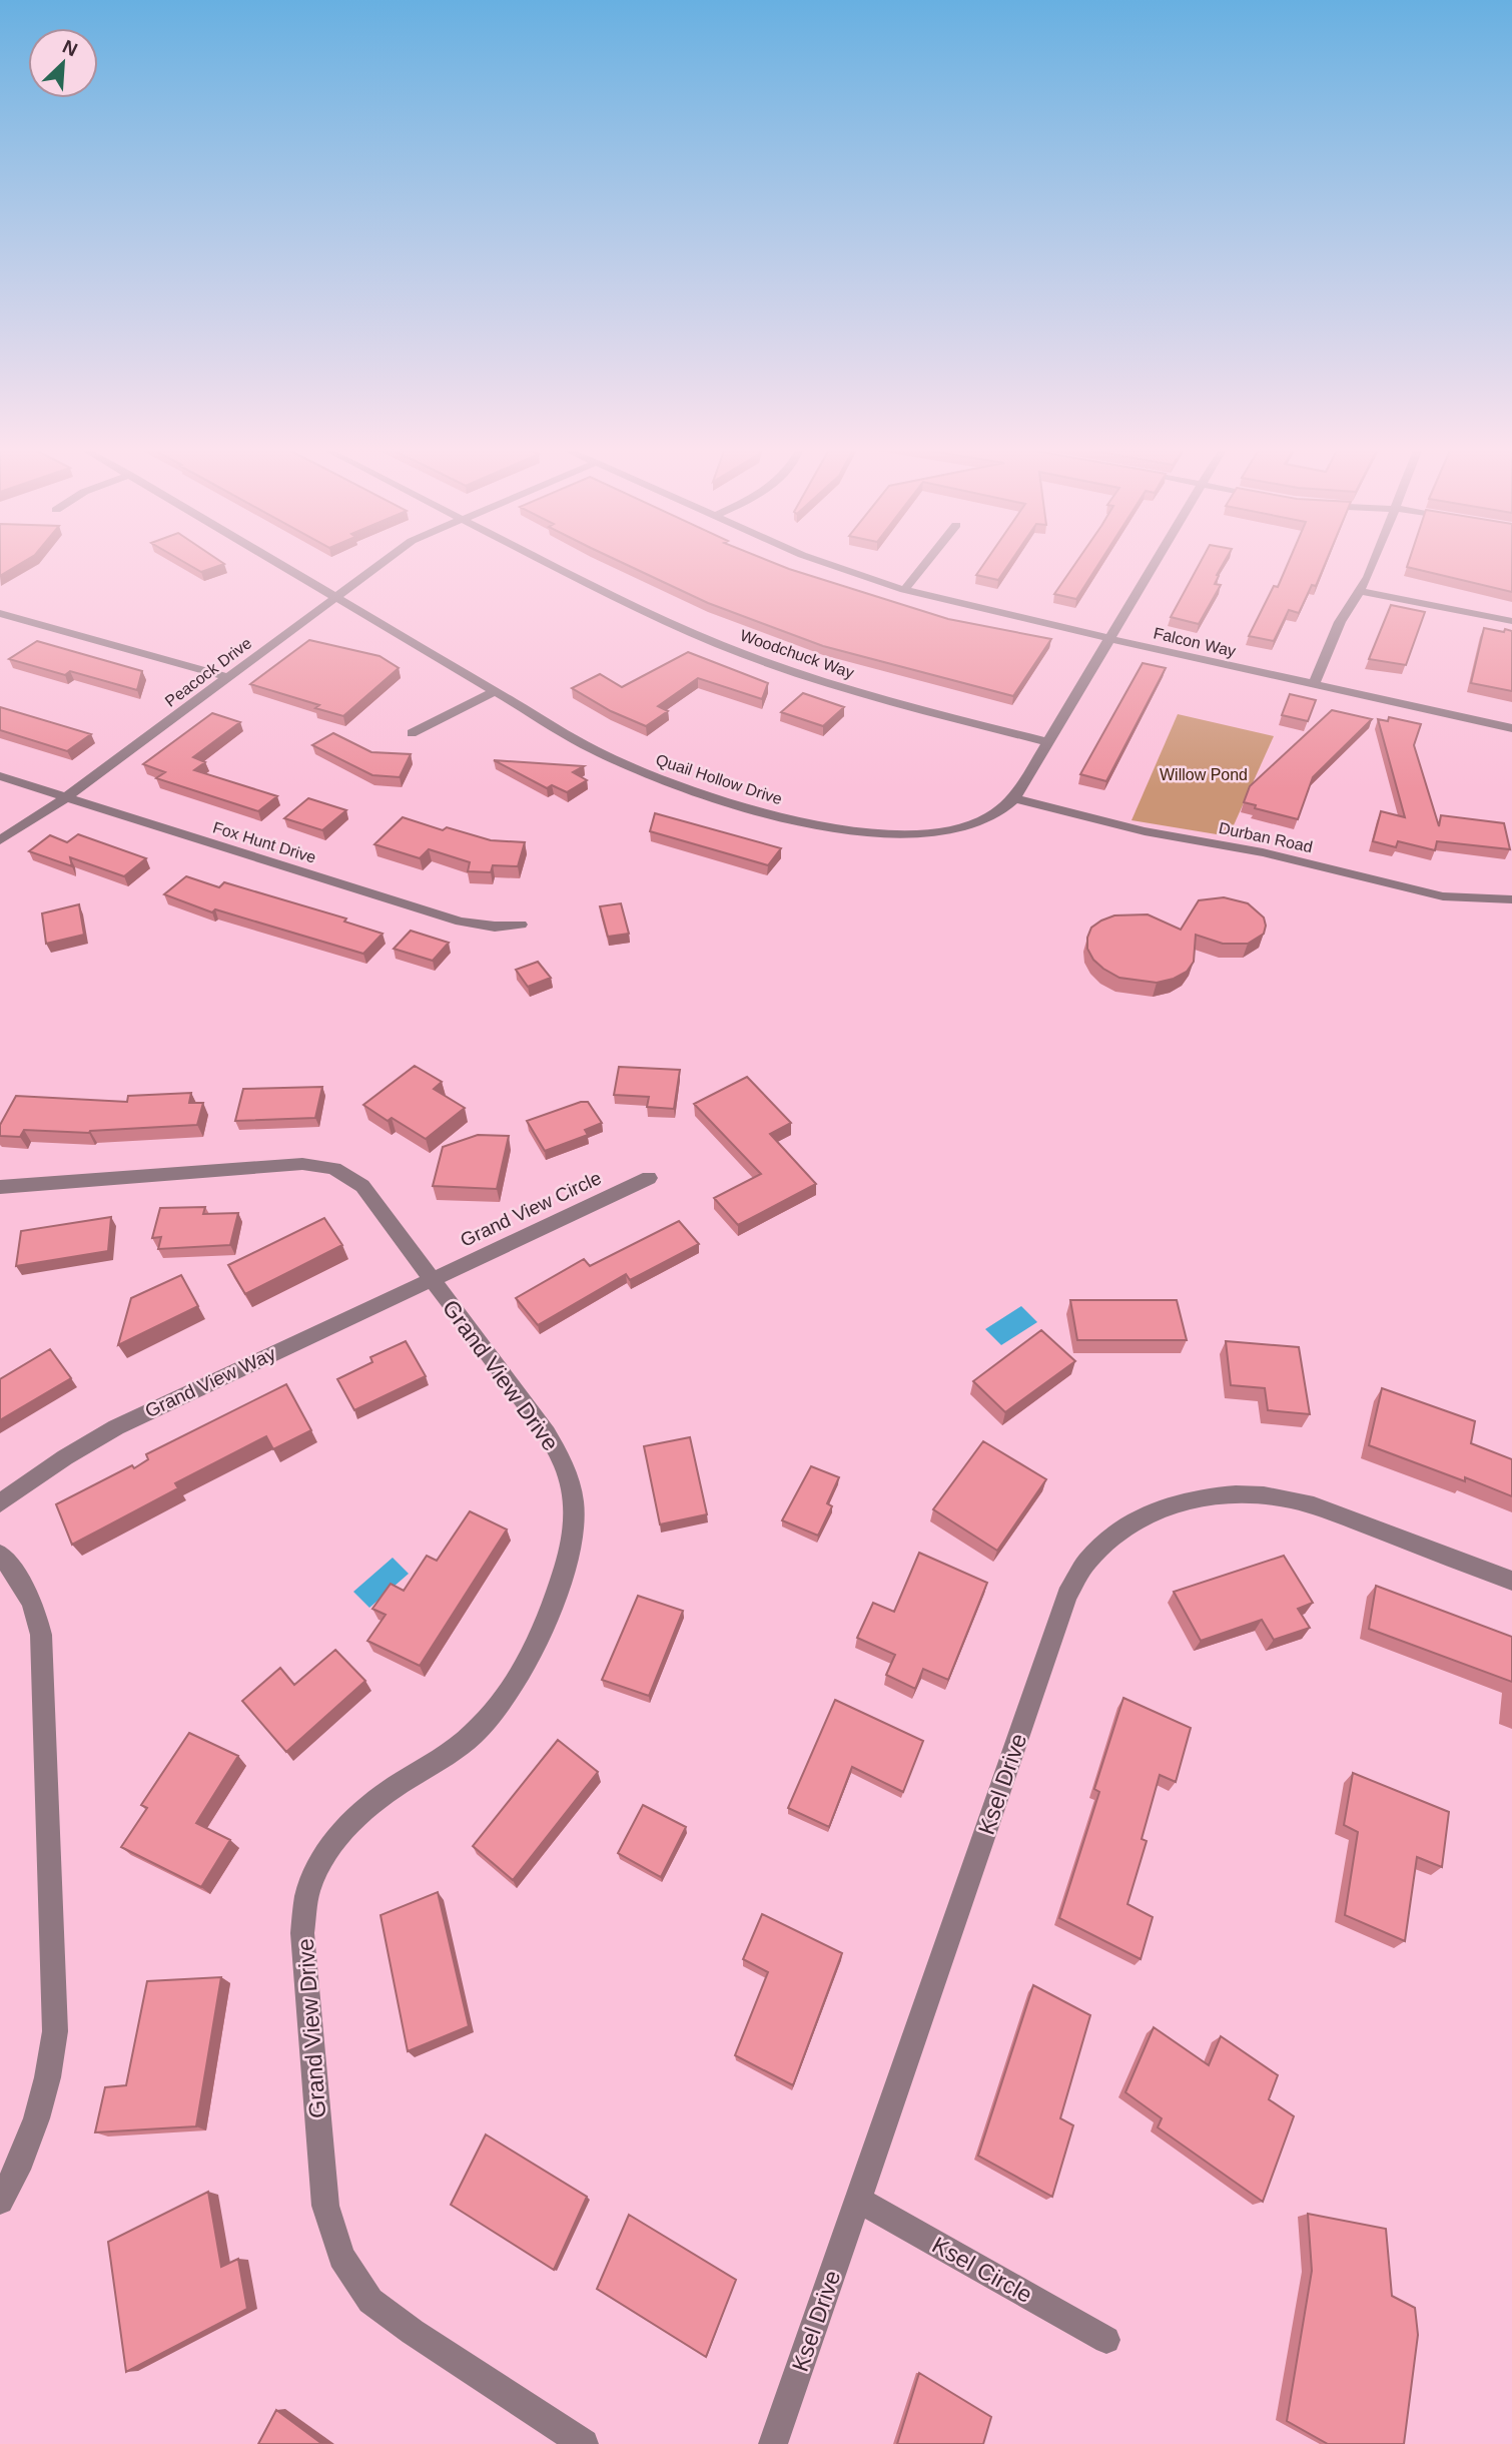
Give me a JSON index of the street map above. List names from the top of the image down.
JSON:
{
  "streets": {
    "street": [
      "Falcon Way",
      "Woodchuck Way",
      "Peacock Drive",
      "Quail Hollow Drive",
      "Durban Road",
      "Fox Hunt Drive",
      "Grand View Circle",
      "Grand View Drive",
      "Grand View Way",
      "Ksel Drive",
      "Ksel Circle"
    ]
  },
  "crossings": [
    ["Falcon Way", "Quail Hollow Drive"],
    ["Woodchuck Way", "Quail Hollow Drive"],
    ["Peacock Drive", "Quail Hollow Drive"],
    ["Peacock Drive", "Fox Hunt Drive"],
    ["Quail Hollow Drive", "Durban Road"],
    ["Grand View Circle", "Grand View Drive"],
    ["Grand View Circle", "Grand View Way"],
    ["Grand View Drive", "Grand View Way"],
    ["Ksel Drive", "Ksel Circle"]
  ],
  "parks": ["Willow Pond"],
  "north": "top right"
}
